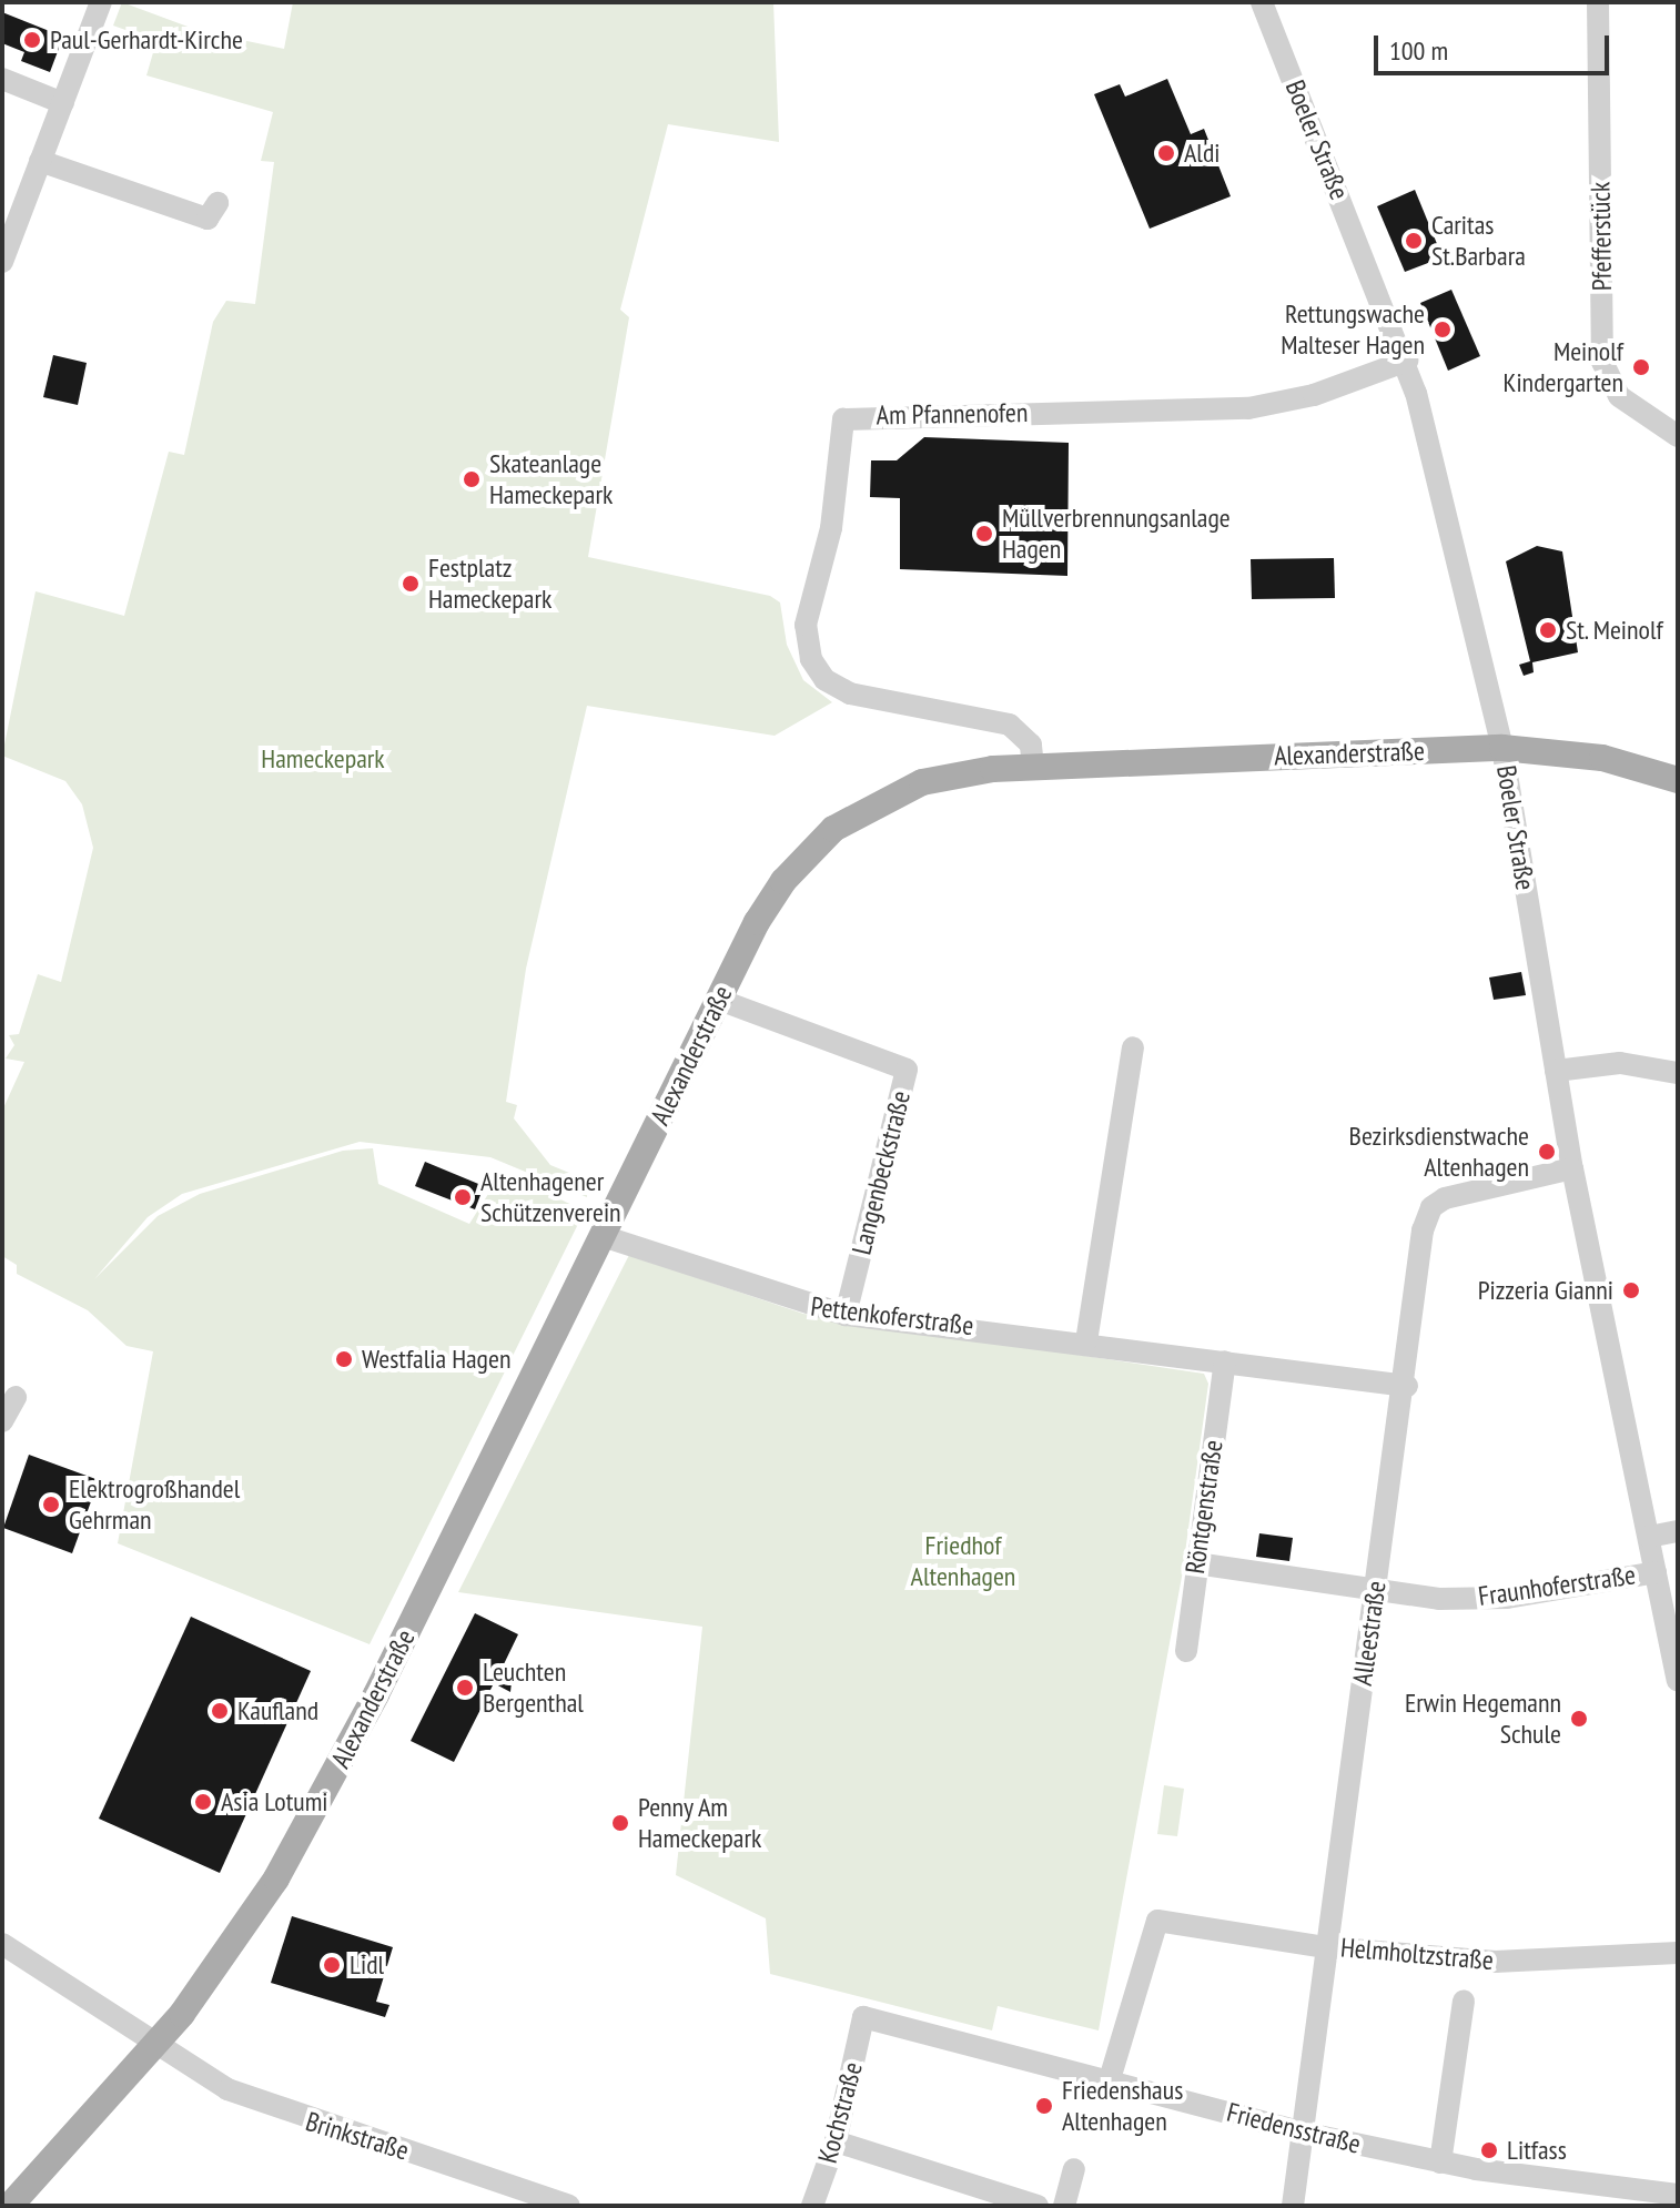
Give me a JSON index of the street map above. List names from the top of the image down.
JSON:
{
  "streets": {
    "main road": ["Alexanderstraße"],
    "street": [
      "Boeler Straße",
      "Pfefferstück",
      "Am Pfannenofen",
      "Langenbeckstraße",
      "Pettenkoferstraße",
      "Röntgenstraße",
      "Fraunhoferstraße",
      "Alleestraße",
      "Helmholtzstraße",
      "Kochstraße",
      "Friedensstraße",
      "Brinkstraße"
    ]
  },
  "crossings": [
    ["Boeler Straße", "Am Pfannenofen"],
    ["Boeler Straße", "Alexanderstraße"],
    ["Boeler Straße", "Fraunhoferstraße"],
    ["Boeler Straße", "Alleestraße"],
    ["Am Pfannenofen", "Alexanderstraße"],
    ["Alexanderstraße", "Langenbeckstraße"],
    ["Alexanderstraße", "Pettenkoferstraße"],
    ["Alexanderstraße", "Brinkstraße"],
    ["Langenbeckstraße", "Pettenkoferstraße"],
    ["Pettenkoferstraße", "Röntgenstraße"],
    ["Pettenkoferstraße", "Alleestraße"],
    ["Röntgenstraße", "Fraunhoferstraße"],
    ["Fraunhoferstraße", "Alleestraße"],
    ["Alleestraße", "Helmholtzstraße"],
    ["Alleestraße", "Friedensstraße"],
    ["Helmholtzstraße", "Friedensstraße"],
    ["Kochstraße", "Friedensstraße"]
  ],
  "parks": ["Hameckepark", "Friedhof Altenhagen"],
  "places": [
    "Paul-Gerhardt-Kirche",
    "Aldi",
    "Caritas St.Barbara",
    "Rettungswache Malteser Hagen",
    "Meinolf Kindergarten",
    "Skateanlage Hameckepark",
    "Müllverbrennungsanlage Hagen",
    "Festplatz Hameckepark",
    "St. Meinolf",
    "Bezirksdienstwache Altenhagen",
    "Altenhagener Schützenverein",
    "Pizzeria Gianni",
    "Westfalia Hagen",
    "Elektrogroßhandel Gehrman",
    "Leuchten Bergenthal",
    "Kaufland",
    "Erwin Hegemann Schule",
    "Asia Lotumi",
    "Penny Am Hameckepark",
    "Lidl",
    "Friedenshaus Altenhagen",
    "Litfass"
  ],
  "scale_bar": "100 m"
}
